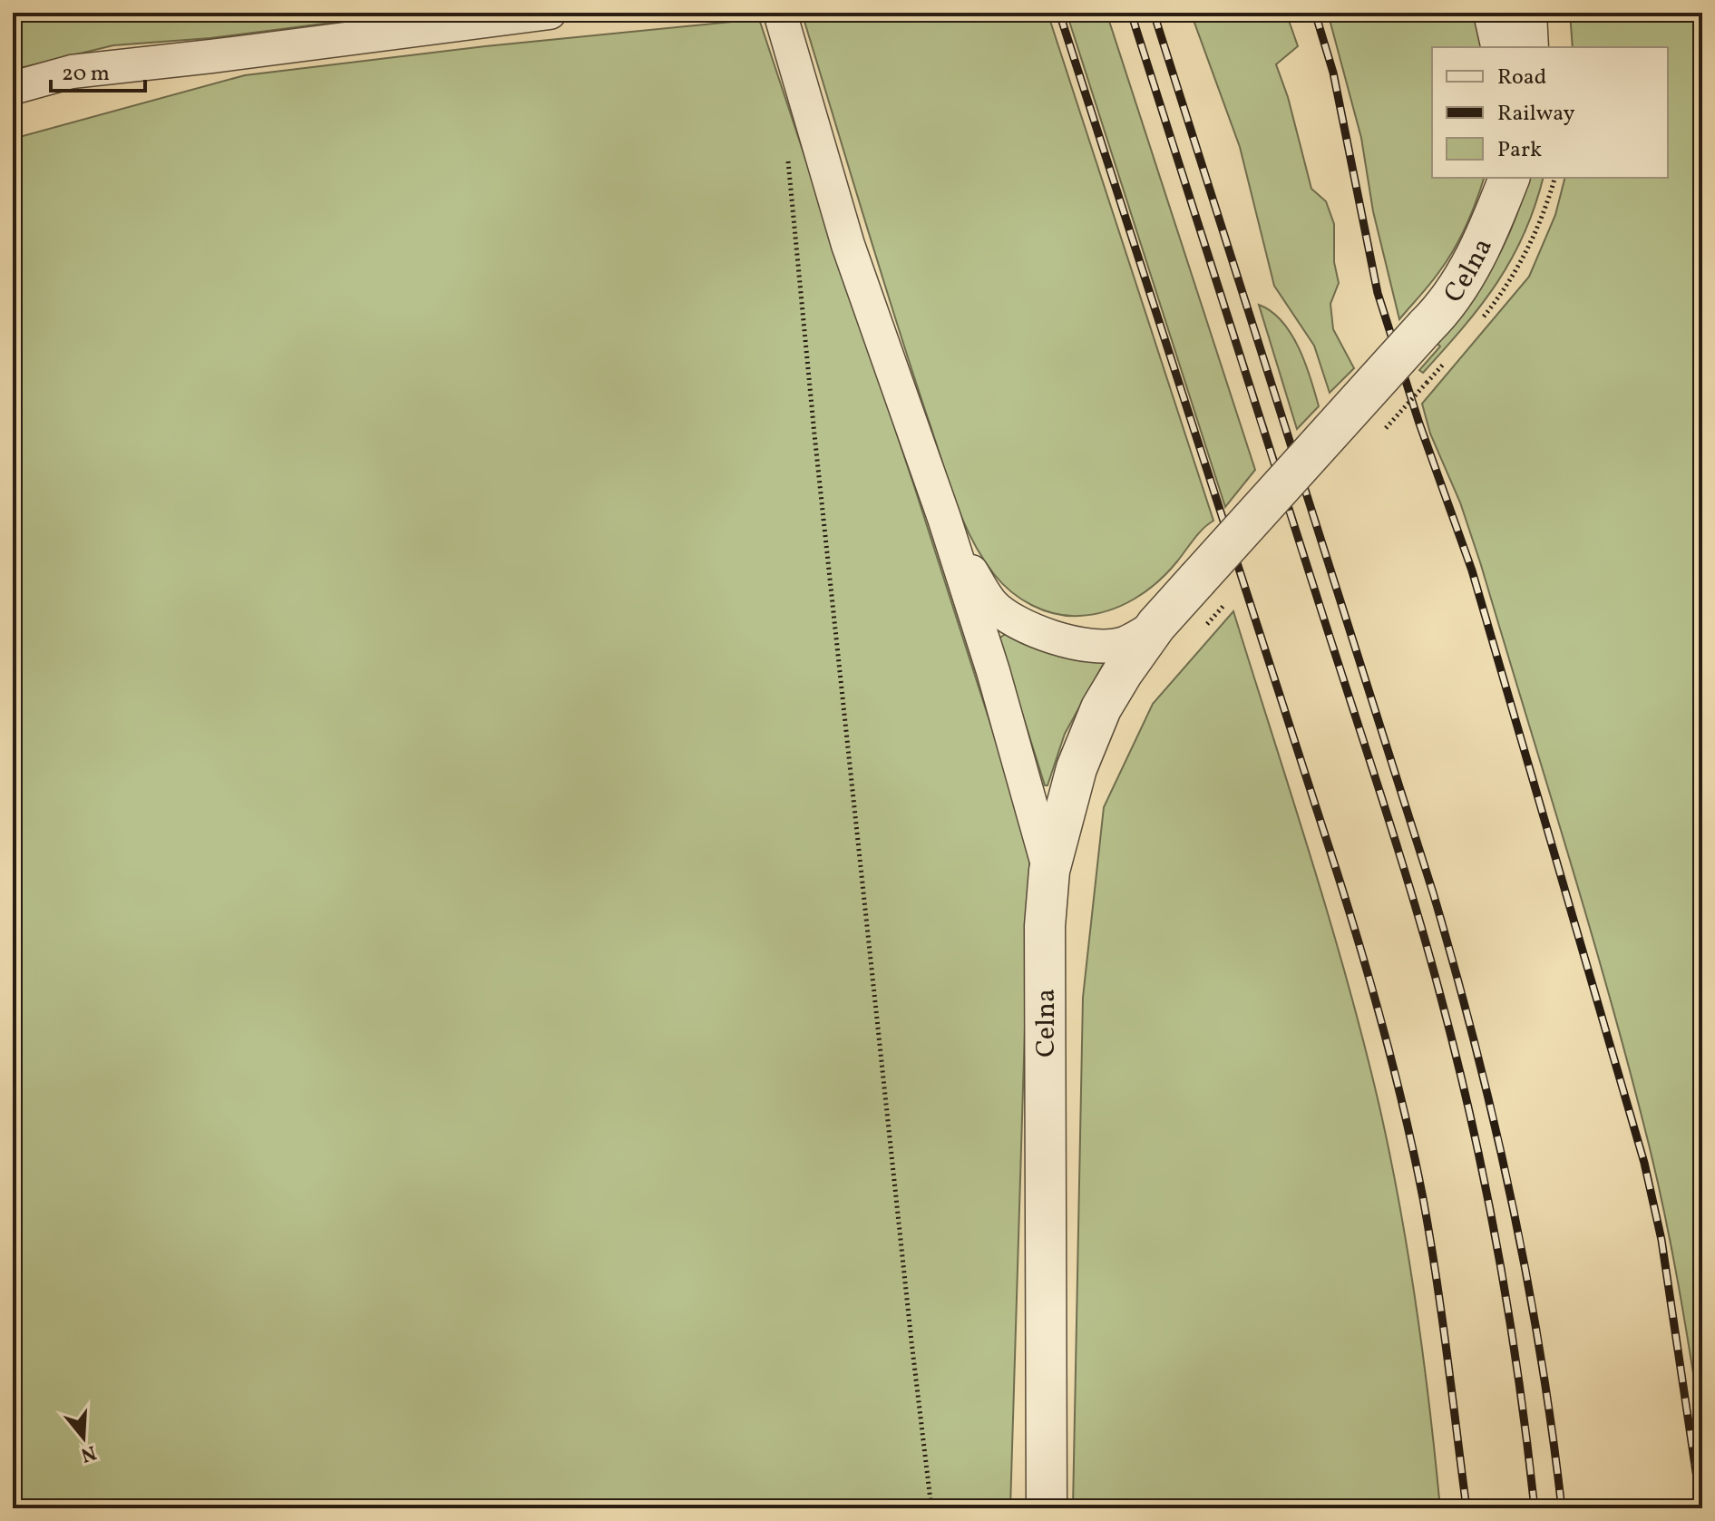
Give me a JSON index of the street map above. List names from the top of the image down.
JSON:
{
  "streets": {
    "street": ["Celna"]
  },
  "legend": ["Road", "Railway", "Park"],
  "scale_bar": "20 m",
  "north": "bottom"
}
